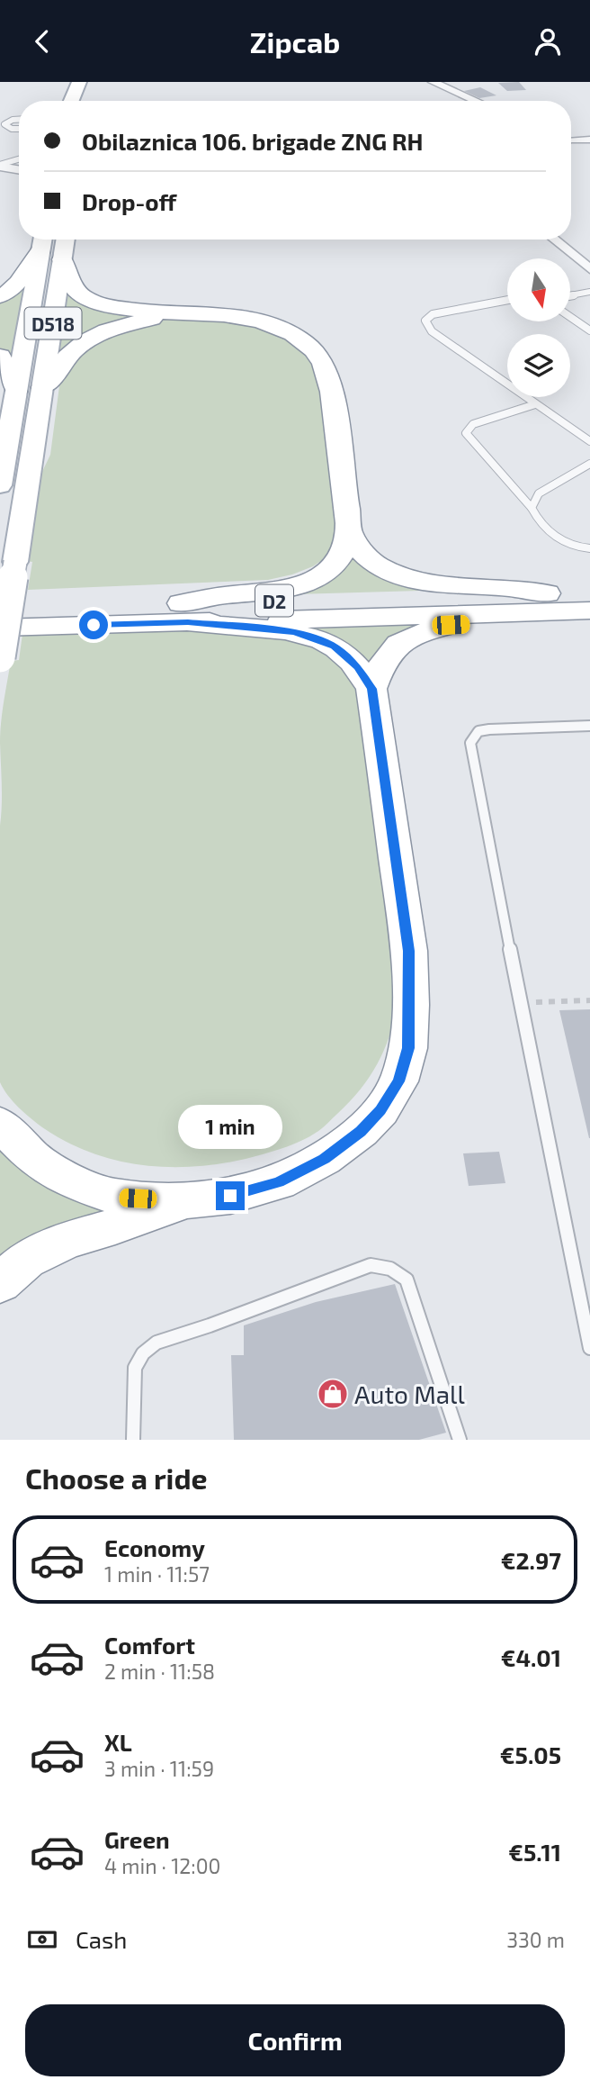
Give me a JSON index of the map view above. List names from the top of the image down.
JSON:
{
  "streets": {
    "highway": ["D2"],
    "main road": ["D518"]
  },
  "places": {
    "shop": ["Auto Mall"]
  },
  "north": "bottom",
  "page": {
    "header": "Zipcab",
    "banner": ["Obilaznica 106. brigade ZNG RH", "Drop-off"],
    "bubble": "1 min",
    "heading": "Choose a ride",
    "list": [
      {
        "name": "Economy",
        "note": "1 min · 11:57",
        "value": "€2.97"
      },
      {
        "name": "Comfort",
        "note": "2 min · 11:58",
        "value": "€4.01"
      },
      {
        "name": "XL",
        "note": "3 min · 11:59",
        "value": "€5.05"
      },
      {
        "name": "Green",
        "note": "4 min · 12:00",
        "value": "€5.11"
      }
    ],
    "pay": ["Cash", "330 m"],
    "buttons": "Confirm"
  }
}
